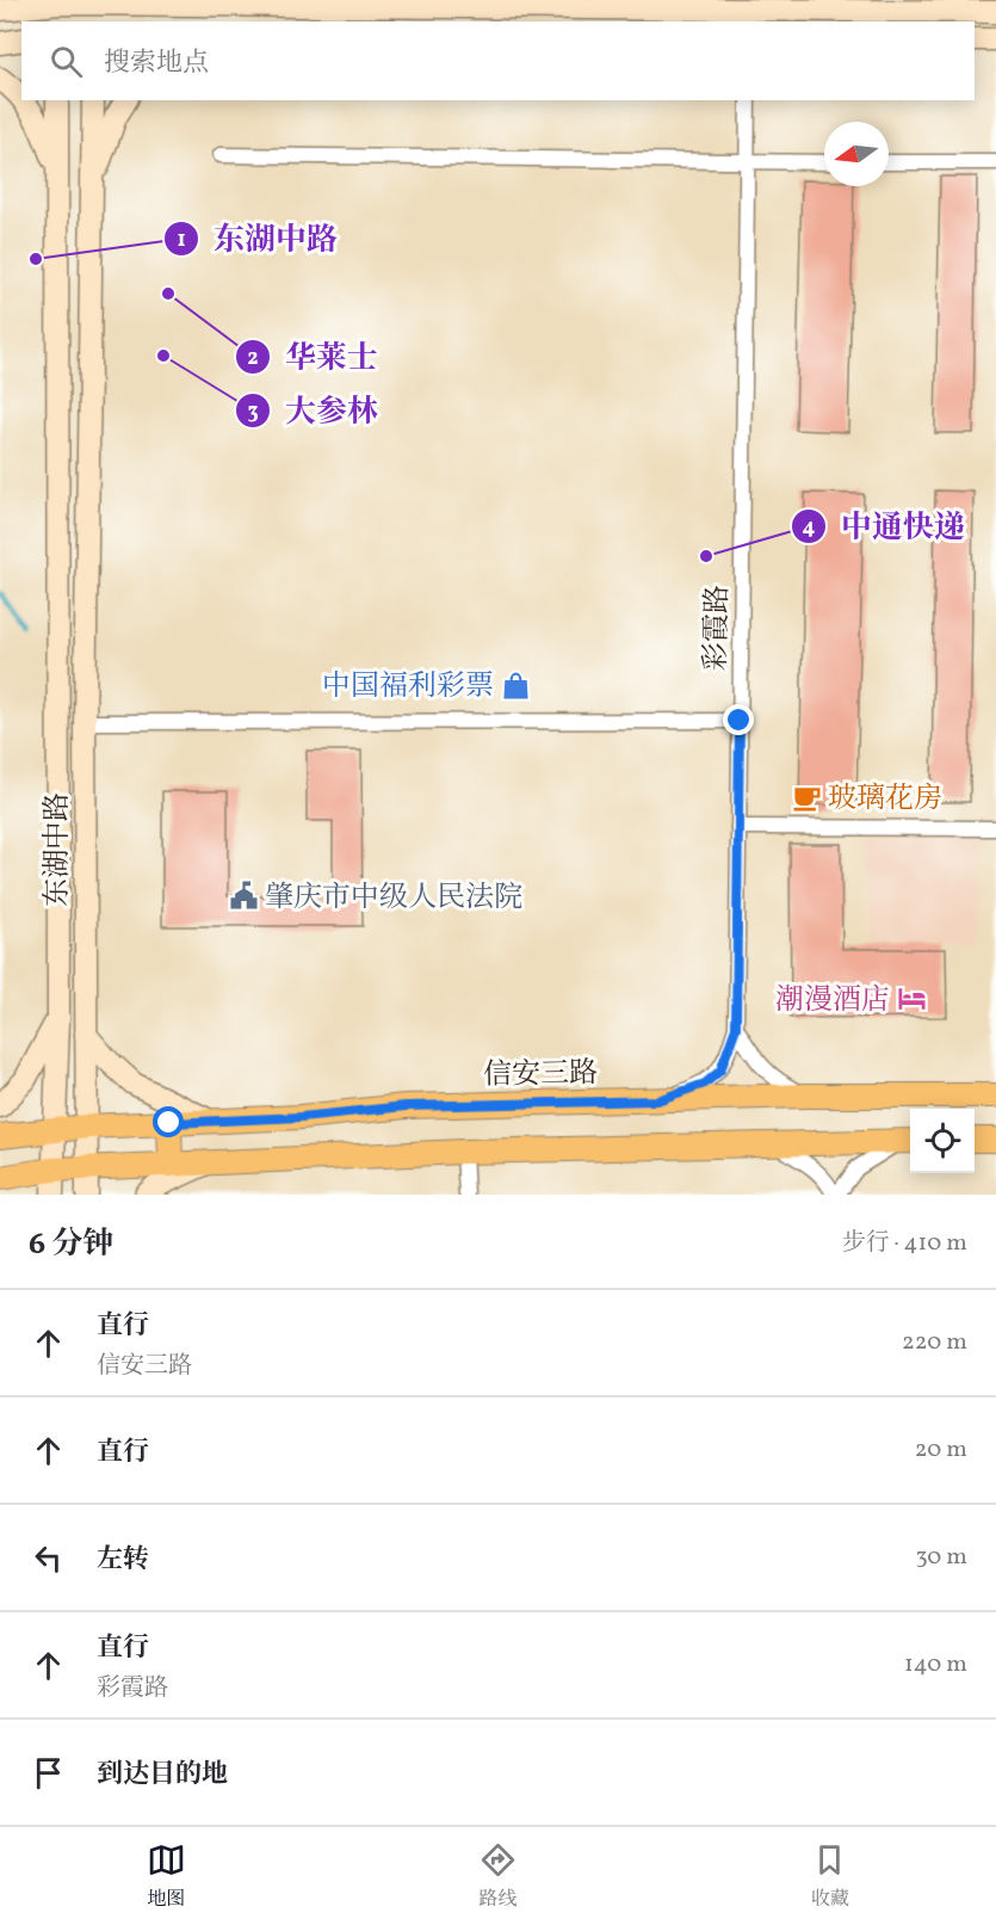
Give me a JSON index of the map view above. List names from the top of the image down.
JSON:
{
  "streets": {
    "main road": ["东湖中路", "信安三路"],
    "street": ["彩霞路"]
  },
  "crossings": [
    ["东湖中路", "信安三路"]
  ],
  "places": {
    "other": [
      "东湖中路",
      "华莱士",
      "大参林",
      "中通快递"
    ],
    "shop": ["中国福利彩票"],
    "cafe": ["玻璃花房"],
    "public building": ["肇庆市中级人民法院"],
    "hotel": ["潮漫酒店"]
  },
  "north": "left",
  "page": {
    "search": "搜索地点",
    "heading": ["6 分钟", "步行 · 410 m"],
    "list": [
      ["直行", "信安三路", "220 m"],
      ["直行", "20 m"],
      ["左转", "30 m"],
      ["直行", "彩霞路", "140 m"],
      "到达目的地"
    ],
    "nav": ["地图", "路线", "收藏"]
  }
}
